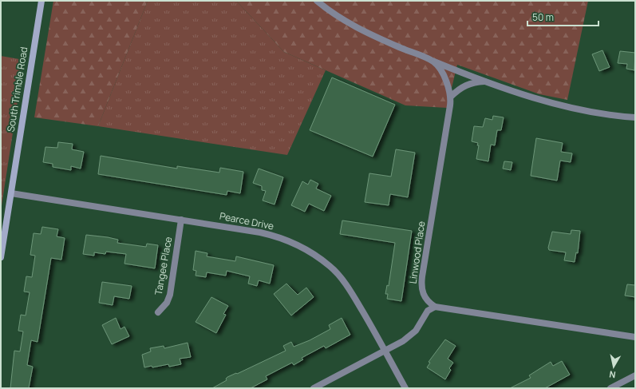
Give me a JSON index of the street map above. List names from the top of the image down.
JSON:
{
  "streets": {
    "main road": ["South Trimble Road"],
    "street": ["Pearce Drive", "Linwood Place", "Tangee Place"]
  },
  "crossings": [
    ["South Trimble Road", "Pearce Drive"],
    ["Pearce Drive", "Tangee Place"]
  ],
  "scale_bar": "50 m",
  "north": "bottom"
}
